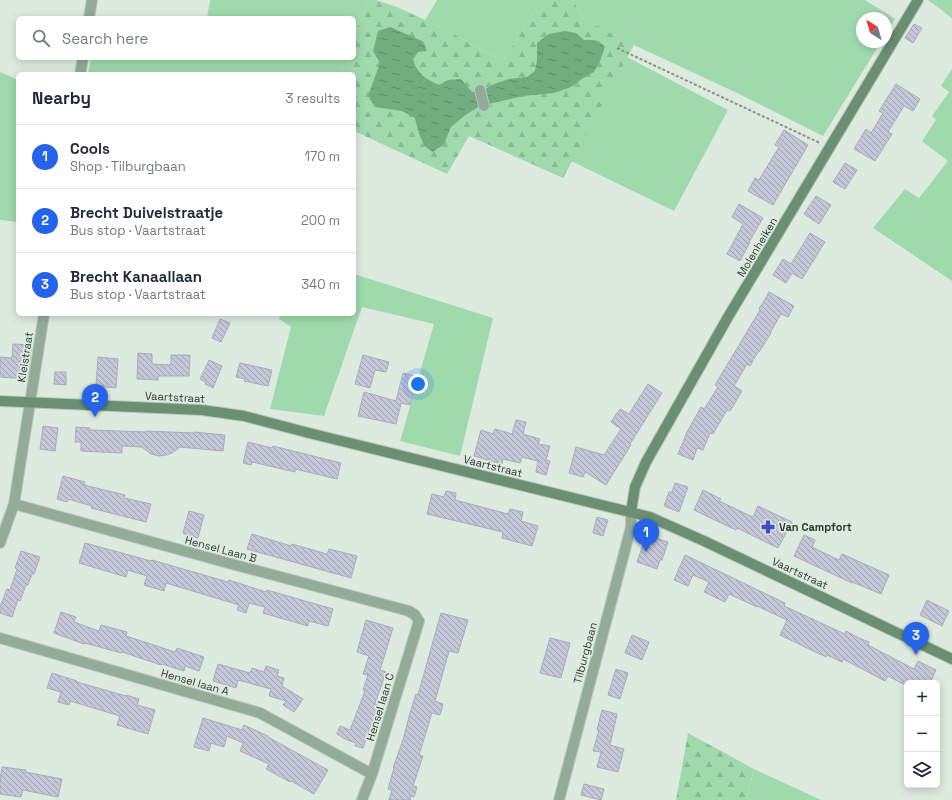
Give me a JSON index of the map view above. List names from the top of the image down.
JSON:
{
  "streets": {
    "main road": ["Molenheiken", "Vaartstraat"],
    "street": [
      "Kleistraat",
      "Hensel Laan B",
      "Tilburgbaan",
      "Hensel laan A",
      "Hensel laan C"
    ]
  },
  "crossings": [
    ["Molenheiken", "Vaartstraat"],
    ["Molenheiken", "Tilburgbaan"],
    ["Kleistraat", "Vaartstraat"],
    ["Kleistraat", "Hensel Laan B"],
    ["Vaartstraat", "Tilburgbaan"],
    ["Hensel Laan B", "Hensel laan C"],
    ["Hensel laan A", "Hensel laan C"]
  ],
  "places": {
    "pharmacy": ["Van Campfort"]
  },
  "north": "top left",
  "page": {
    "search": "Search here",
    "heading": ["Nearby", "3 results"],
    "list": [
      {
        "mark": "1",
        "name": "Cools",
        "note": "Shop · Tilburgbaan",
        "value": "170 m"
      },
      {
        "mark": "2",
        "name": "Brecht Duivelstraatje",
        "note": "Bus stop · Vaartstraat",
        "value": "200 m"
      },
      {
        "mark": "3",
        "name": "Brecht Kanaallaan",
        "note": "Bus stop · Vaartstraat",
        "value": "340 m"
      }
    ],
    "pins": ["2", "1", "3"],
    "map_buttons": ["+", "−"]
  }
}
